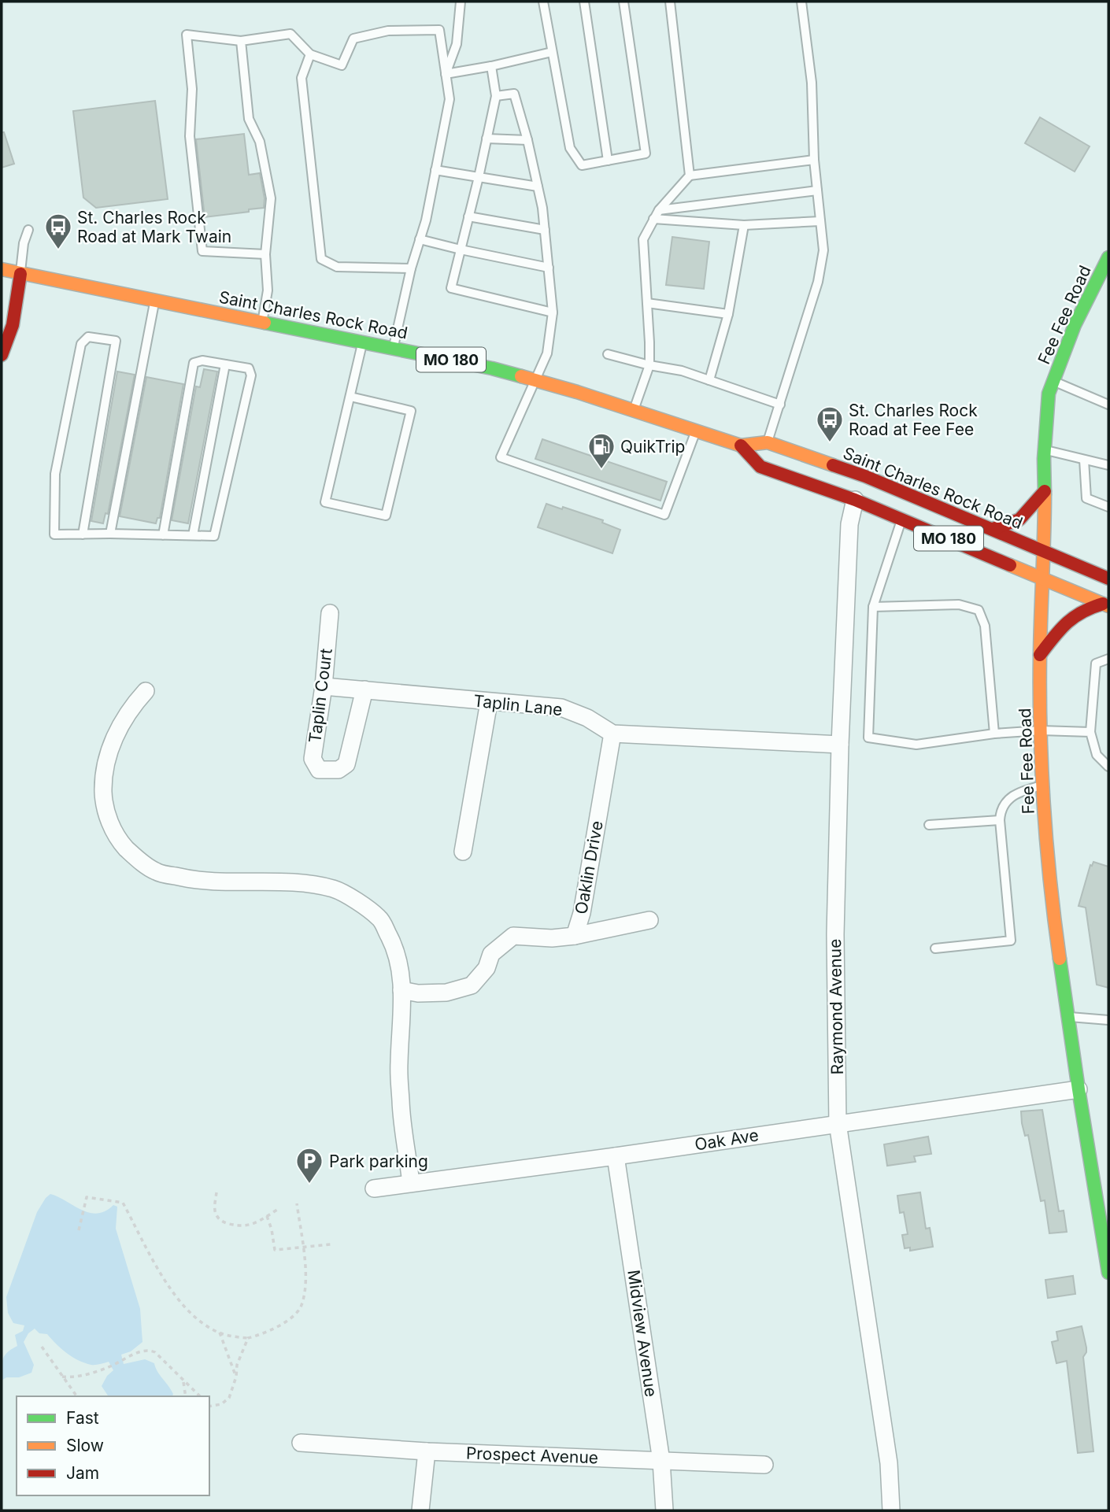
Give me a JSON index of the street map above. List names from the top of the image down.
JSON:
{
  "streets": {
    "main road": ["Saint Charles Rock Road", "Fee Fee Road", "MO 180"],
    "street": [
      "Taplin Court",
      "Taplin Lane",
      "Oaklin Drive",
      "Raymond Avenue",
      "Oak Ave",
      "Midview Avenue",
      "Prospect Avenue"
    ]
  },
  "crossings": [
    ["Saint Charles Rock Road", "Fee Fee Road"],
    ["Saint Charles Rock Road", "Raymond Avenue"],
    ["Fee Fee Road", "Oak Ave"],
    ["Taplin Court", "Taplin Lane"],
    ["Taplin Lane", "Oaklin Drive"],
    ["Taplin Lane", "Raymond Avenue"],
    ["Raymond Avenue", "Oak Ave"],
    ["Oak Ave", "Midview Avenue"],
    ["Midview Avenue", "Prospect Avenue"]
  ],
  "places": {
    "bus stop": ["St. Charles Rock Road at Mark Twain", "St. Charles Rock Road at Fee Fee"],
    "fuel station": ["QuikTrip"],
    "parking": ["Park parking"]
  },
  "legend": ["Fast", "Slow", "Jam"]
}
